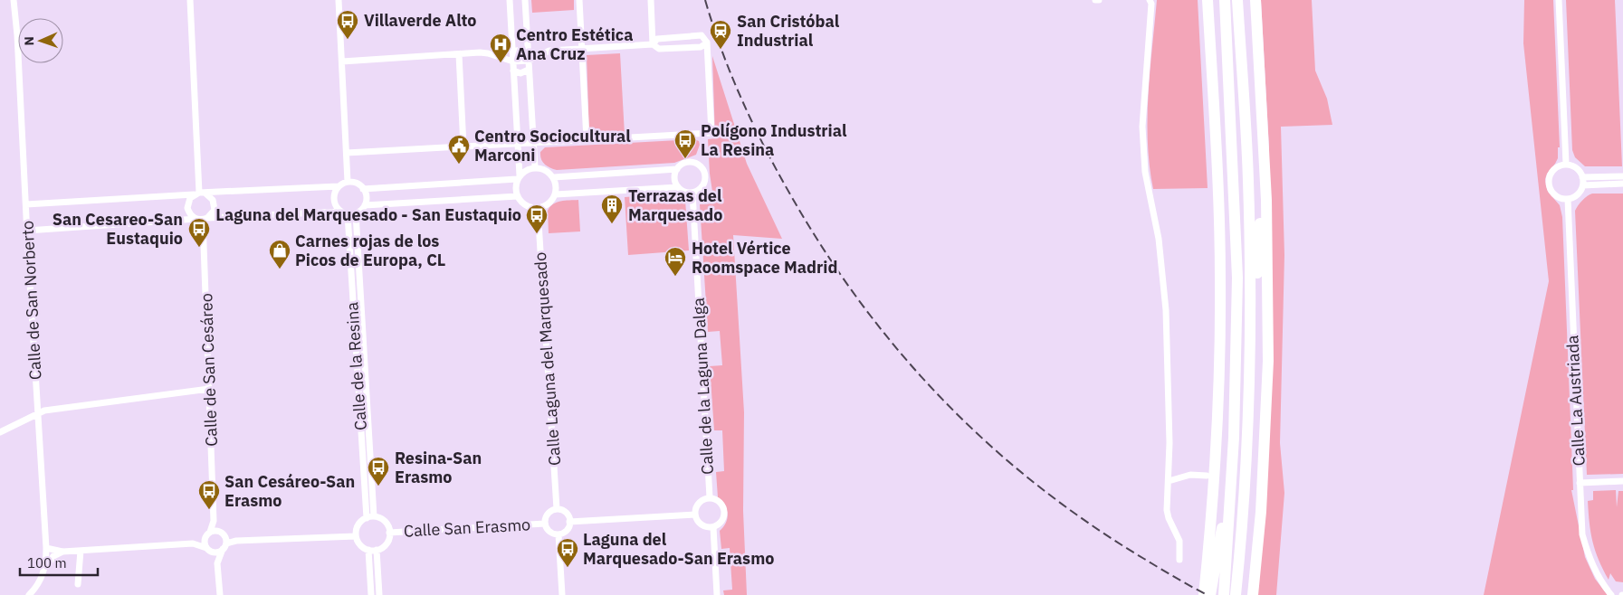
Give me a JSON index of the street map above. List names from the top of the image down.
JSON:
{
  "streets": {
    "street": [
      "Calle de San Norberto",
      "Calle Laguna del Marquesado",
      "Calle de la Resina",
      "Calle de San Cesáreo",
      "Calle de la Laguna Dalga",
      "Calle La Austriada",
      "Calle San Erasmo"
    ]
  },
  "crossings": [
    ["Calle Laguna del Marquesado", "Calle San Erasmo"],
    ["Calle de la Resina", "Calle San Erasmo"]
  ],
  "places": {
    "bus stop": [
      "Villaverde Alto",
      "Polígono Industrial La Resina",
      "Laguna del Marquesado - San Eustaquio",
      "San Cesareo-San Eustaquio",
      "Resina-San Erasmo",
      "San Cesáreo-San Erasmo",
      "Laguna del Marquesado-San Erasmo"
    ],
    "station": ["San Cristóbal Industrial"],
    "hospital": ["Centro Estética Ana Cruz"],
    "public building": ["Centro Sociocultural Marconi"],
    "building": ["Terrazas del Marquesado"],
    "shop": ["Carnes rojas de los Picos de Europa, CL"],
    "hotel": ["Hotel Vértice Roomspace Madrid"]
  },
  "scale_bar": "100 m",
  "north": "left"
}
